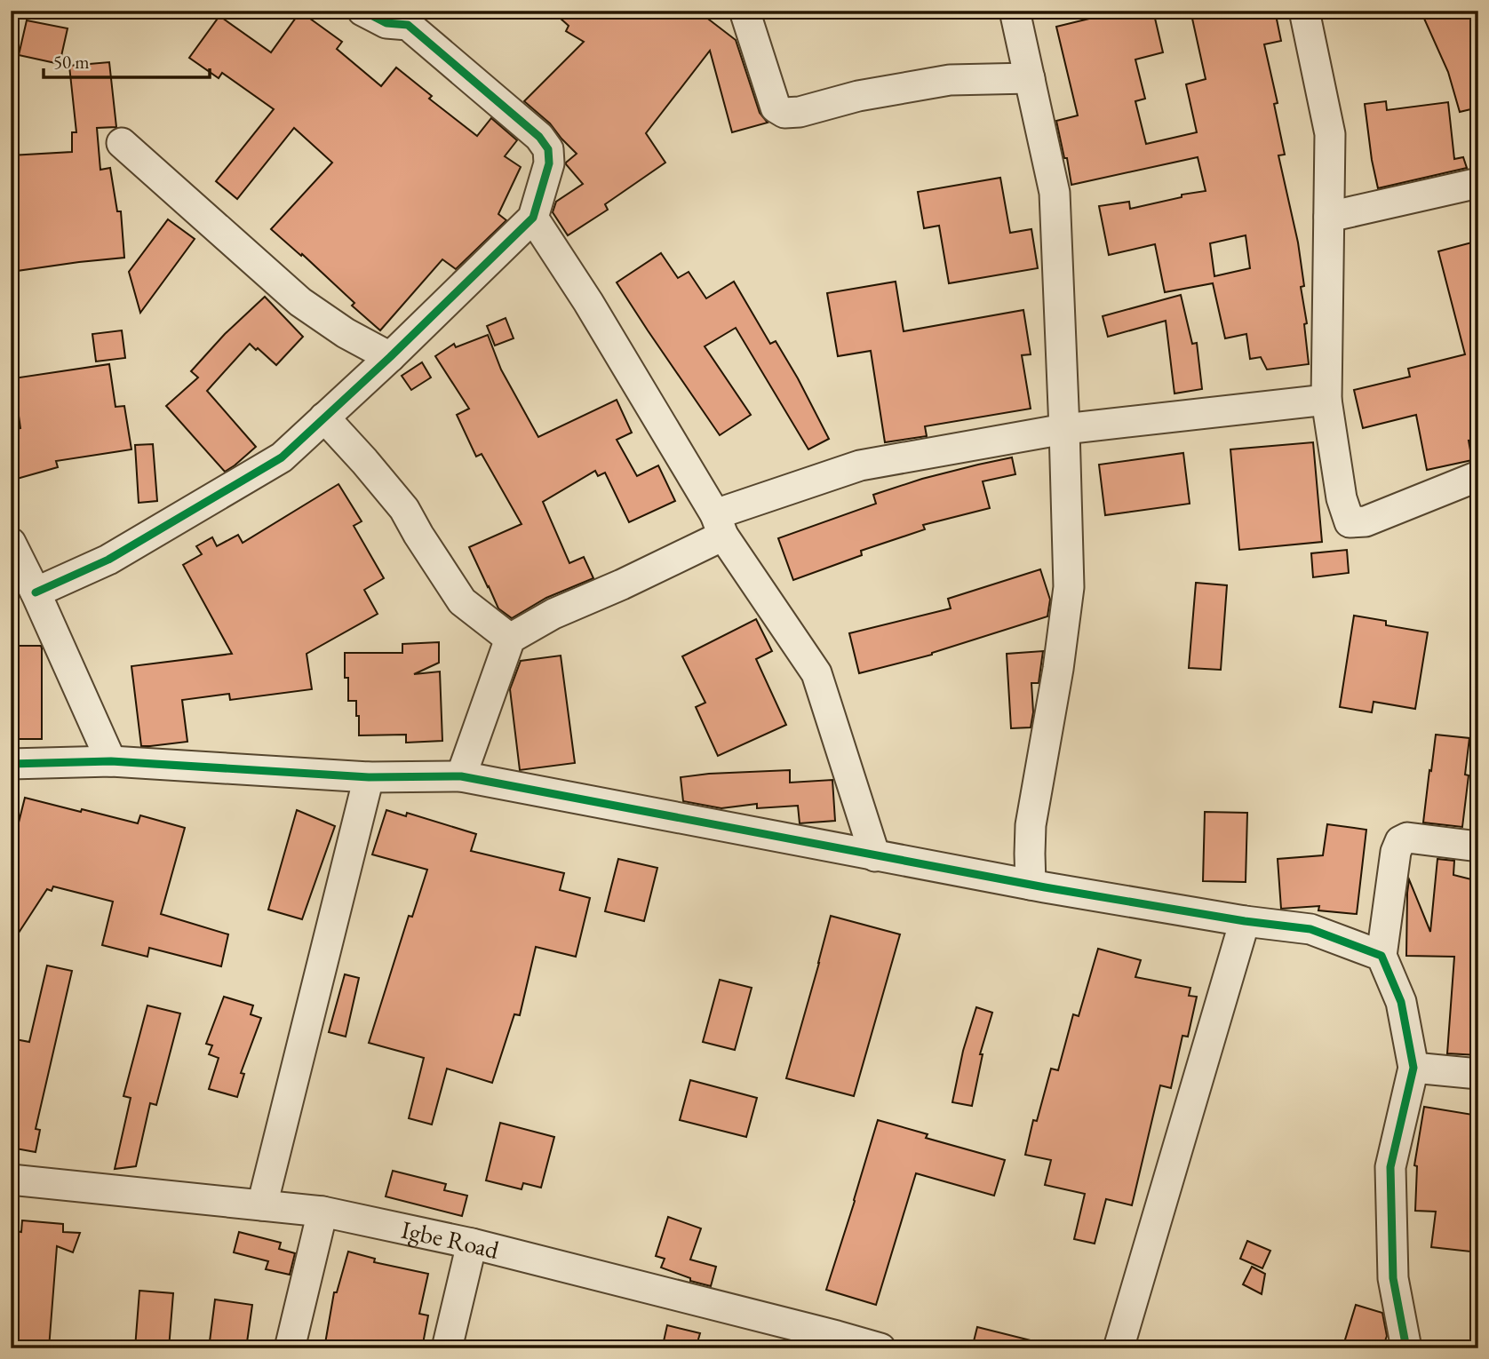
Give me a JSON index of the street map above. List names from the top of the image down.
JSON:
{
  "streets": {
    "street": ["Igbe Road"]
  },
  "scale_bar": "50 m"
}
